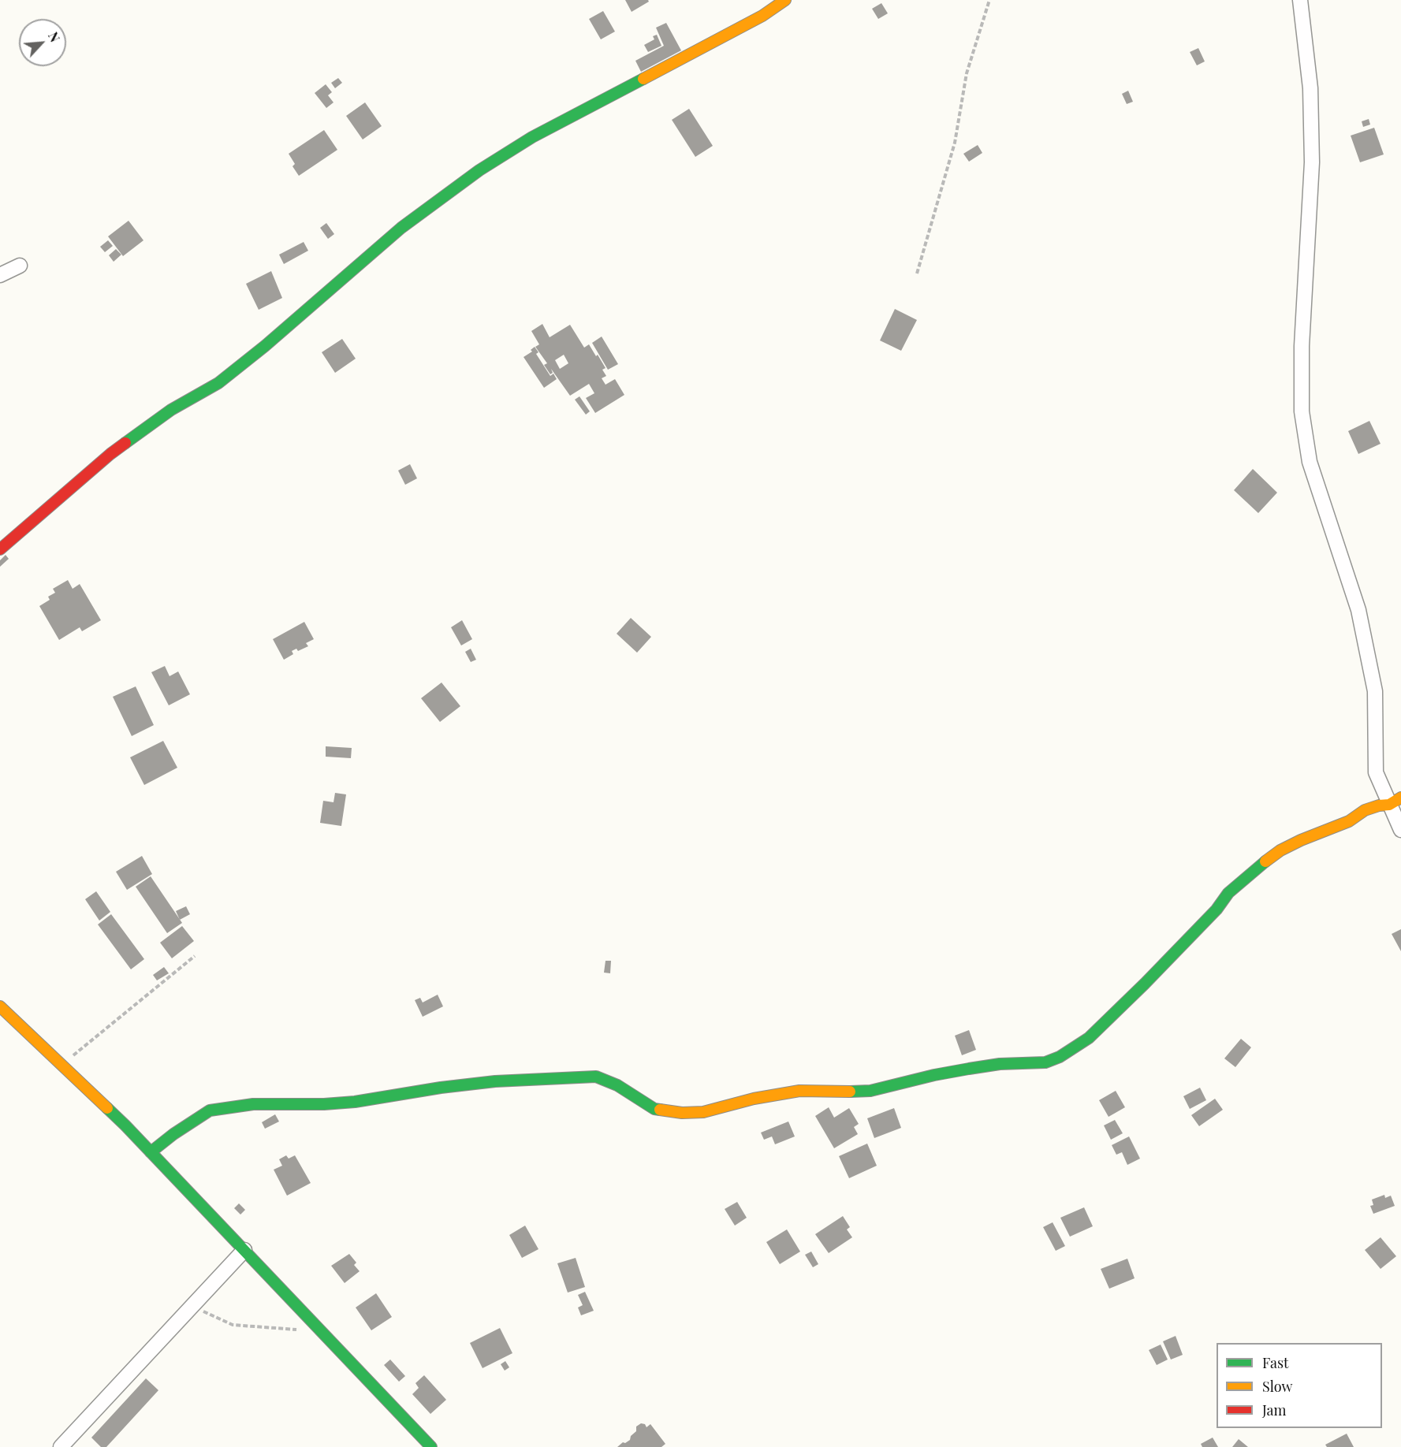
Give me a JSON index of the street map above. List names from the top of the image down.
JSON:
{
  "legend": ["Fast", "Slow", "Jam"],
  "north": "top right"
}
